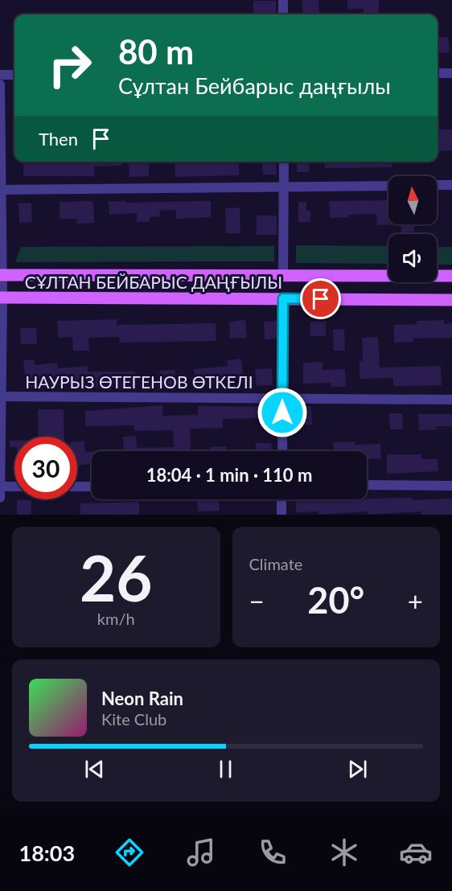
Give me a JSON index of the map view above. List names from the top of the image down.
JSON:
{
  "streets": {
    "main road": ["СҰЛТАН БЕЙБАРЫС ДАҢҒЫЛЫ"],
    "street": ["НАУРЫЗ ӨТЕГЕНОВ ӨТКЕЛІ"]
  },
  "north": "top",
  "page": {
    "turn": ["80 m", "Сұлтан Бейбарыс даңғылы"],
    "then": "Then",
    "limit": "30",
    "trip": "18:04 · 1 min · 110 m",
    "tile": [
      ["26", "km/h"],
      "Climate"
    ],
    "heat": ["−", "20°", "+"],
    "song": ["Neon Rain", "Kite Club"],
    "tabs": "18:03"
  }
}
